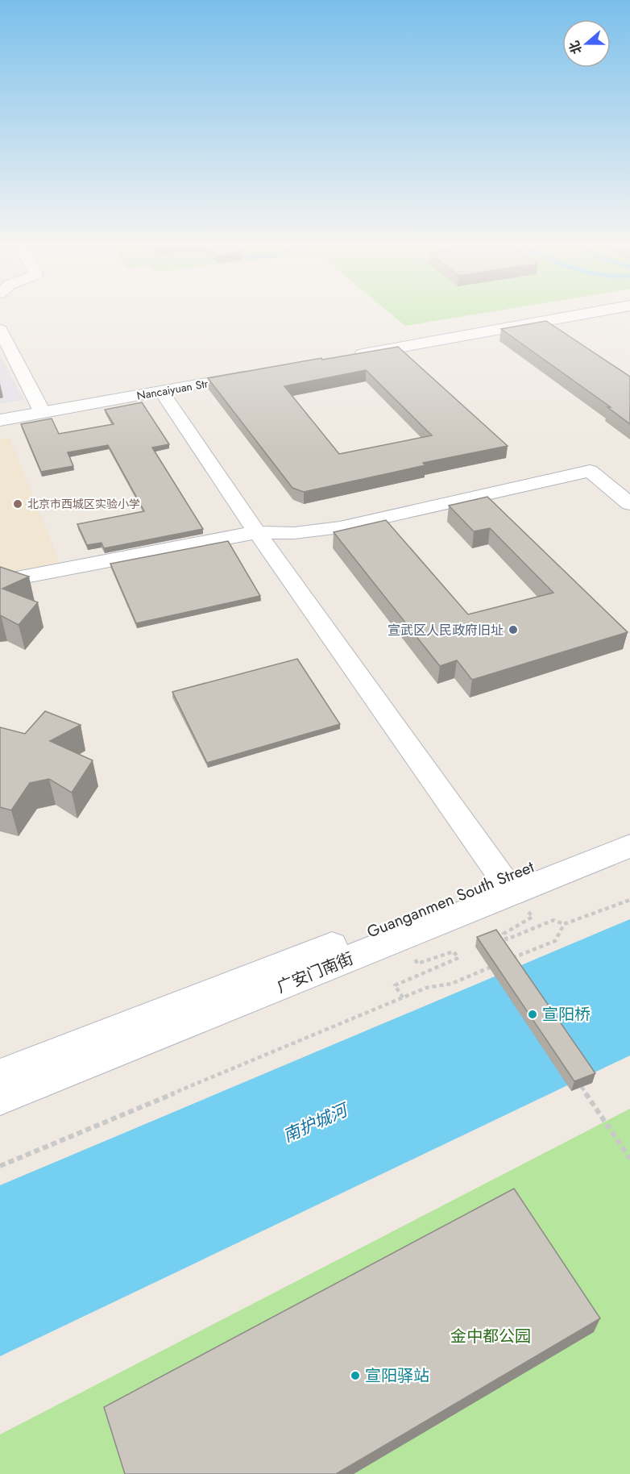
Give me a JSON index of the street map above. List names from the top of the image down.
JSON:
{
  "streets": {
    "street": ["Nancaiyuan Str", "Guanganmen South Street", "广安门南街"]
  },
  "crossings": [
    ["Guanganmen South Street", "广安门南街"]
  ],
  "water": ["南护城河"],
  "parks": ["金中都公园"],
  "places": [
    "北京市西城区实验小学",
    "宣武区人民政府旧址",
    "宣阳桥",
    "宣阳驿站"
  ],
  "north": "left"
}
